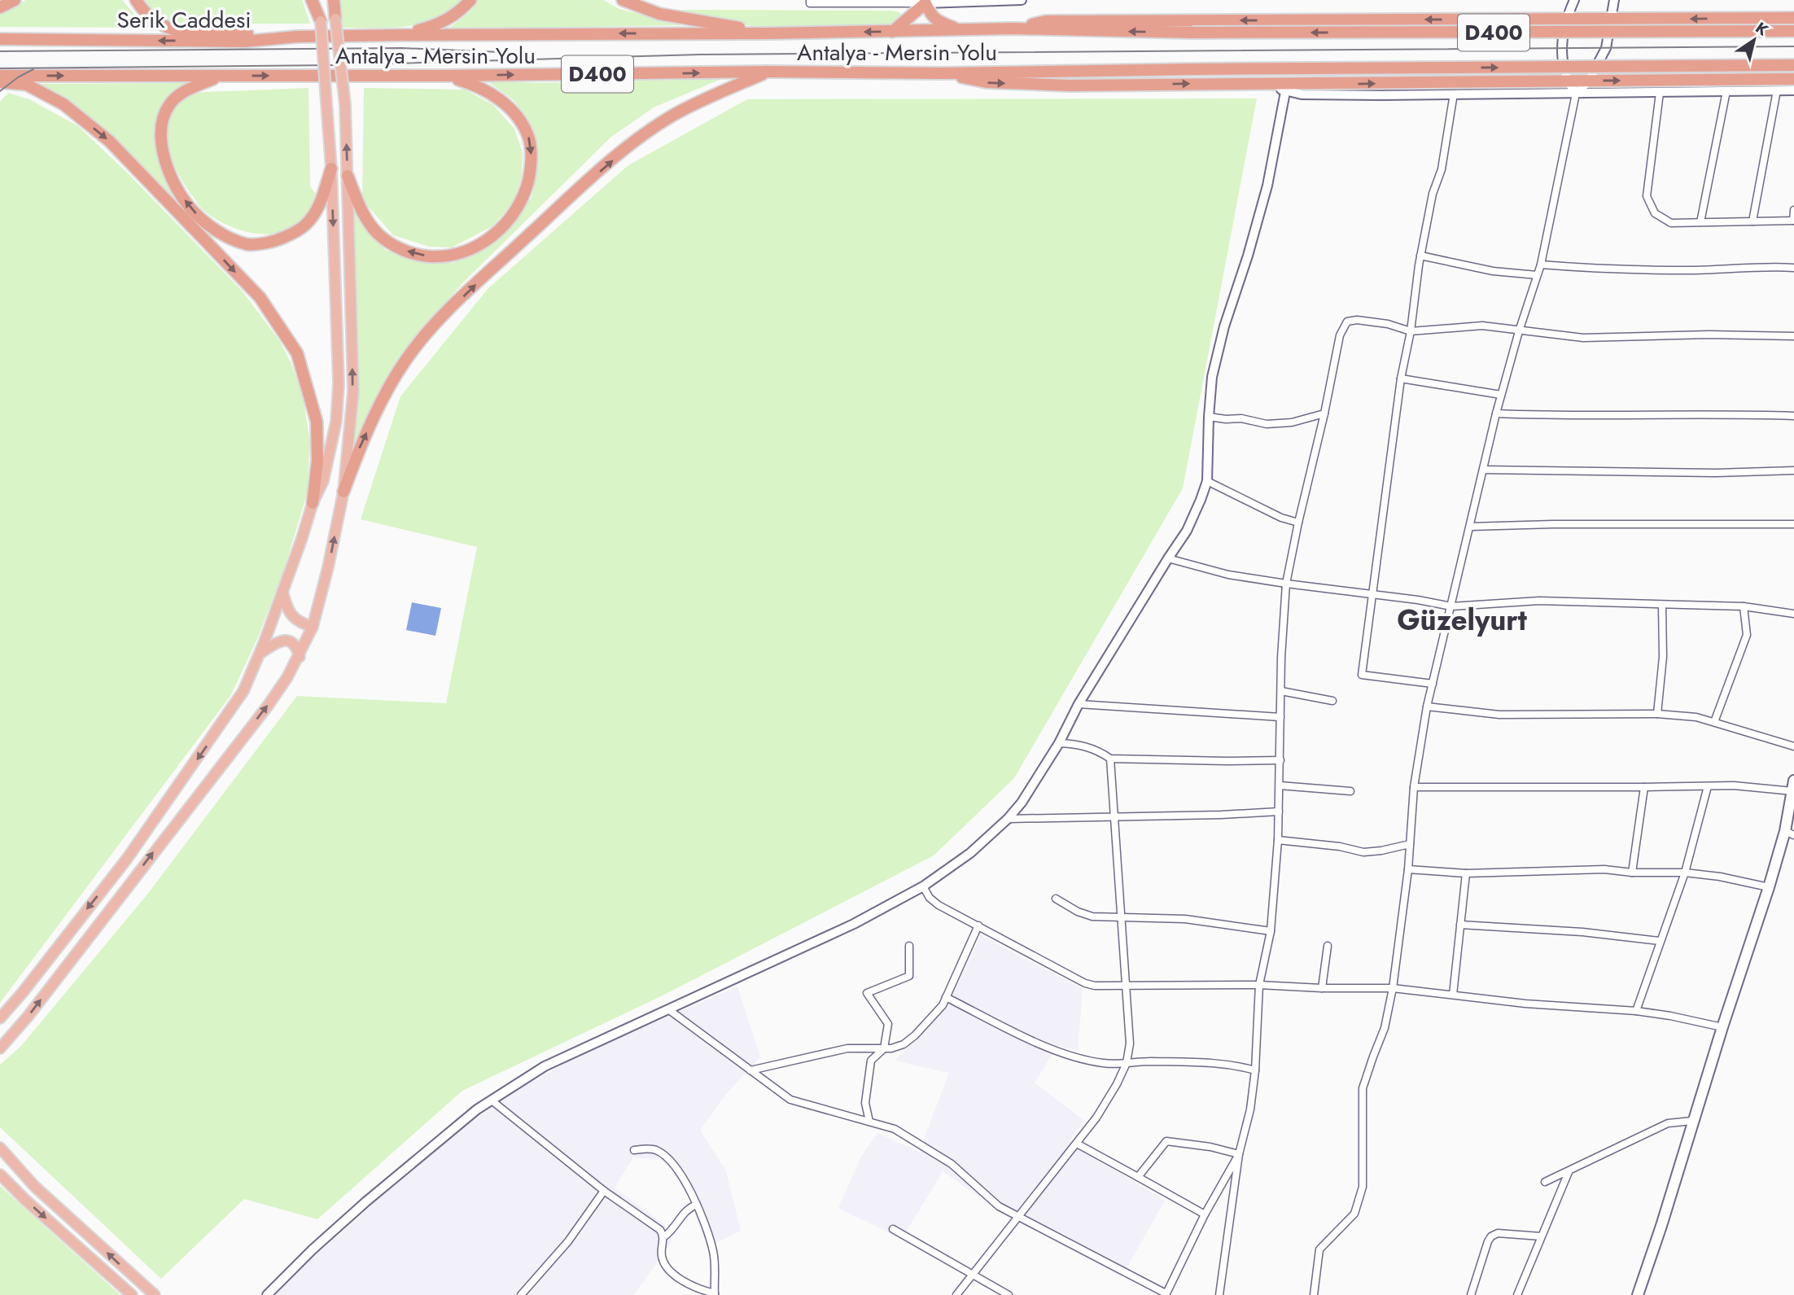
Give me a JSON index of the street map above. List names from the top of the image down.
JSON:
{
  "streets": {
    "highway": ["Serik Caddesi", "D400", "Antalya - Mersin Yolu"]
  },
  "crossings": [
    ["Serik Caddesi", "Antalya - Mersin Yolu"]
  ],
  "districts": ["Güzelyurt"],
  "north": "top right"
}
